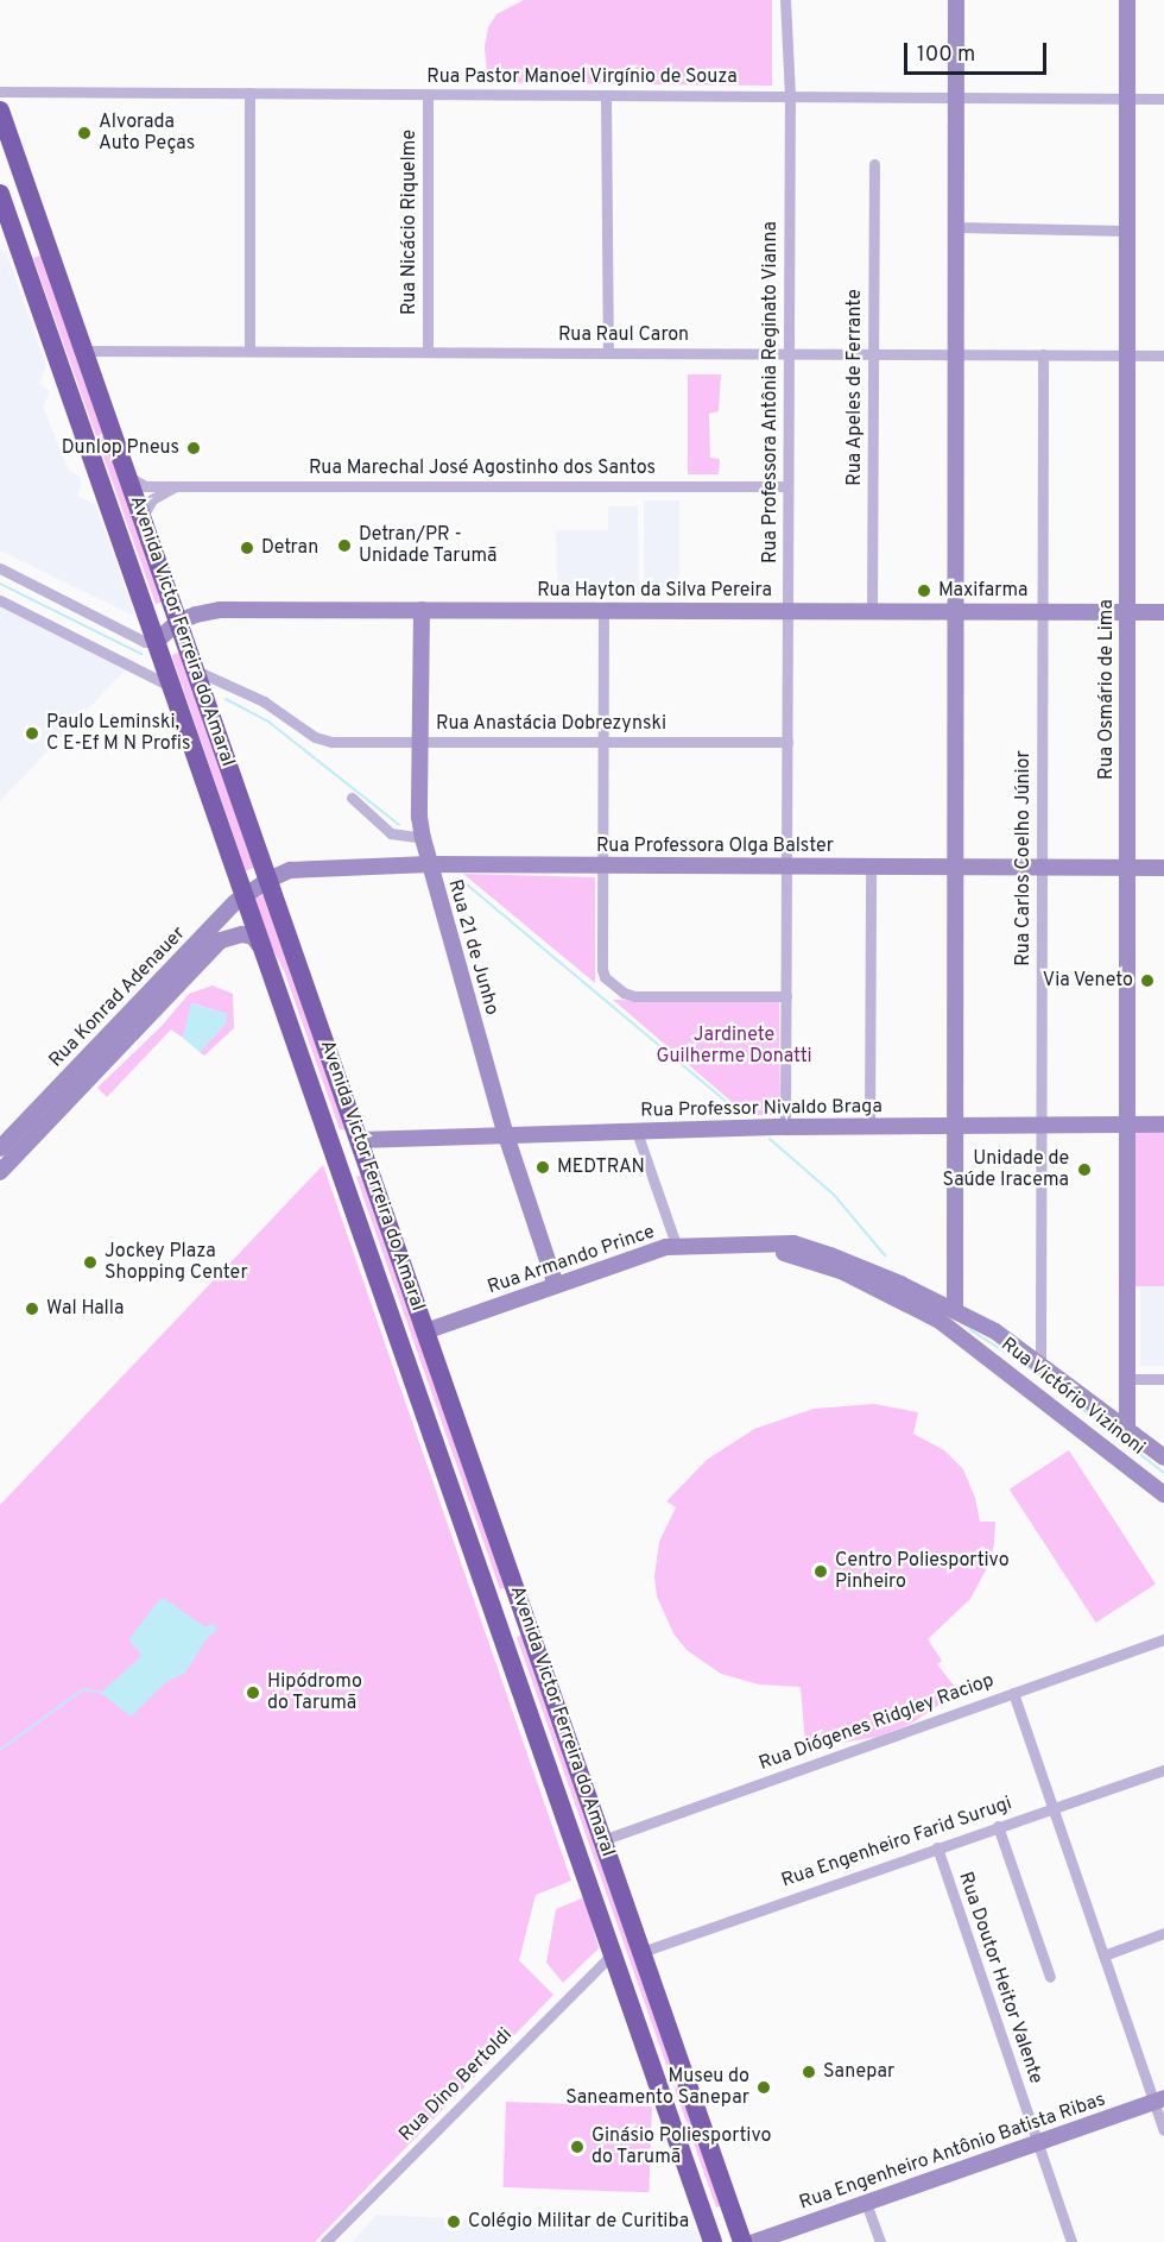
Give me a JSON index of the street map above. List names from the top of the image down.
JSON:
{
  "streets": {
    "highway": ["Avenida Victor Ferreira do Amaral"],
    "street": [
      "Rua Pastor Manoel Virgínio de Souza",
      "Rua Nicácio Riquelme",
      "Rua Raul Caron",
      "Rua Apeles de Ferrante",
      "Rua Professora Antônia Reginato Vianna",
      "Rua Marechal José Agostinho dos Santos",
      "Rua Hayton da Silva Pereira",
      "Rua Osmário de Lima",
      "Rua Anastácia Dobrezynski",
      "Rua Professora Olga Balster",
      "Rua Carlos Coelho Júnior",
      "Rua 21 de Junho",
      "Rua Konrad Adenauer",
      "Rua Professor Nivaldo Braga",
      "Rua Armando Prince",
      "Rua Victório Vizinoni",
      "Rua Diógenes Ridgley Raciop",
      "Rua Engenheiro Farid Surugi",
      "Rua Doutor Heitor Valente",
      "Rua Dino Bertoldi",
      "Rua Engenheiro Antônio Batista Ribas"
    ]
  },
  "crossings": [
    ["Rua Pastor Manoel Virgínio de Souza", "Rua Nicácio Riquelme"],
    ["Rua Pastor Manoel Virgínio de Souza", "Rua Professora Antônia Reginato Vianna"],
    ["Rua Pastor Manoel Virgínio de Souza", "Rua Osmário de Lima"],
    ["Rua Nicácio Riquelme", "Rua Raul Caron"],
    ["Rua Raul Caron", "Rua Apeles de Ferrante"],
    ["Rua Raul Caron", "Rua Professora Antônia Reginato Vianna"],
    ["Rua Raul Caron", "Avenida Victor Ferreira do Amaral"],
    ["Rua Raul Caron", "Rua Osmário de Lima"],
    ["Rua Raul Caron", "Rua Carlos Coelho Júnior"],
    ["Rua Apeles de Ferrante", "Rua Hayton da Silva Pereira"],
    ["Rua Professora Antônia Reginato Vianna", "Rua Marechal José Agostinho dos Santos"],
    ["Rua Professora Antônia Reginato Vianna", "Rua Hayton da Silva Pereira"],
    ["Rua Professora Antônia Reginato Vianna", "Rua Anastácia Dobrezynski"],
    ["Rua Professora Antônia Reginato Vianna", "Rua Professora Olga Balster"],
    ["Rua Professora Antônia Reginato Vianna", "Rua Professor Nivaldo Braga"],
    ["Rua Marechal José Agostinho dos Santos", "Avenida Victor Ferreira do Amaral"],
    ["Rua Hayton da Silva Pereira", "Avenida Victor Ferreira do Amaral"],
    ["Rua Hayton da Silva Pereira", "Rua Osmário de Lima"],
    ["Rua Hayton da Silva Pereira", "Rua Carlos Coelho Júnior"],
    ["Rua Hayton da Silva Pereira", "Rua 21 de Junho"],
    ["Avenida Victor Ferreira do Amaral", "Rua Anastácia Dobrezynski"],
    ["Avenida Victor Ferreira do Amaral", "Rua Professora Olga Balster"],
    ["Avenida Victor Ferreira do Amaral", "Rua Konrad Adenauer"],
    ["Avenida Victor Ferreira do Amaral", "Rua Professor Nivaldo Braga"],
    ["Avenida Victor Ferreira do Amaral", "Rua Armando Prince"],
    ["Avenida Victor Ferreira do Amaral", "Rua Diógenes Ridgley Raciop"],
    ["Avenida Victor Ferreira do Amaral", "Rua Engenheiro Farid Surugi"],
    ["Avenida Victor Ferreira do Amaral", "Rua Dino Bertoldi"],
    ["Rua Osmário de Lima", "Rua Professora Olga Balster"],
    ["Rua Osmário de Lima", "Rua Professor Nivaldo Braga"],
    ["Rua Osmário de Lima", "Rua Victório Vizinoni"],
    ["Rua Anastácia Dobrezynski", "Rua 21 de Junho"],
    ["Rua Professora Olga Balster", "Rua Carlos Coelho Júnior"],
    ["Rua Professora Olga Balster", "Rua 21 de Junho"],
    ["Rua Professora Olga Balster", "Rua Konrad Adenauer"],
    ["Rua Carlos Coelho Júnior", "Rua Professor Nivaldo Braga"],
    ["Rua Carlos Coelho Júnior", "Rua Victório Vizinoni"],
    ["Rua 21 de Junho", "Rua Professor Nivaldo Braga"],
    ["Rua 21 de Junho", "Rua Armando Prince"],
    ["Rua Armando Prince", "Rua Victório Vizinoni"],
    ["Rua Engenheiro Farid Surugi", "Rua Doutor Heitor Valente"],
    ["Rua Doutor Heitor Valente", "Rua Engenheiro Antônio Batista Ribas"]
  ],
  "parks": ["Jardinete Guilherme Donatti"],
  "places": [
    "Alvorada Auto Peças",
    "Dunlop Pneus",
    "Detran/PR - Unidade Tarumã",
    "Detran",
    "Maxifarma",
    "Paulo Leminski, C E-Ef M N Profis",
    "Via Veneto",
    "MEDTRAN",
    "Unidade de Saúde Iracema",
    "Jockey Plaza Shopping Center",
    "Wal Halla",
    "Centro Poliesportivo Pinheiro",
    "Hipódromo do Tarumã",
    "Sanepar",
    "Museu do Saneamento Sanepar",
    "Ginásio Poliesportivo do Tarumã",
    "Colégio Militar de Curitiba"
  ],
  "scale_bar": "100 m"
}
